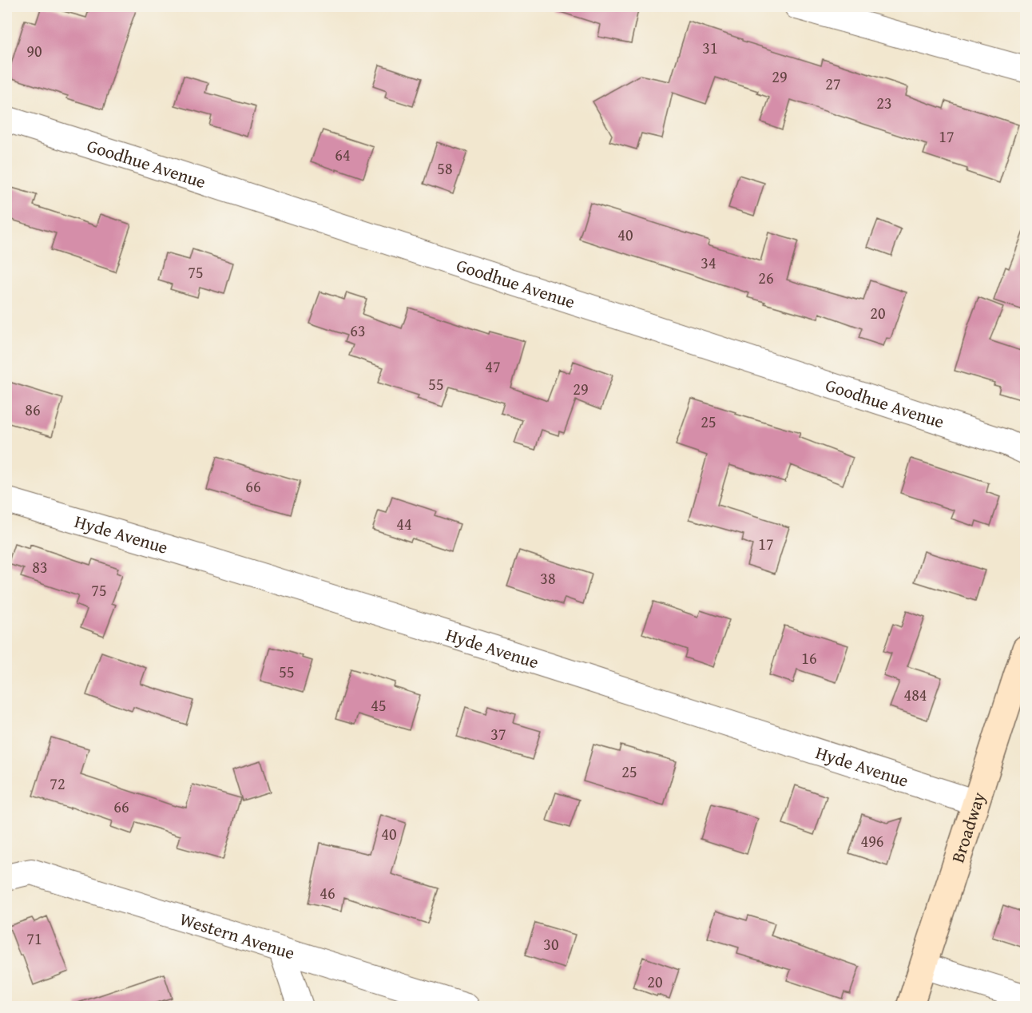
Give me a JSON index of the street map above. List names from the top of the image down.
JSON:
{
  "streets": {
    "main road": ["Broadway"],
    "street": ["Goodhue Avenue", "Hyde Avenue", "Western Avenue"]
  },
  "crossings": [
    ["Hyde Avenue", "Broadway"]
  ],
  "house_numbers": [
    "31",
    "90",
    "29",
    "27",
    "23",
    "17",
    "64",
    "58",
    "40",
    "34",
    "75",
    "26",
    "20",
    "63",
    "47",
    "55",
    "29",
    "86",
    "25",
    "66",
    "44",
    "17",
    "83",
    "38",
    "75",
    "16",
    "55",
    "484",
    "45",
    "37",
    "25",
    "72",
    "66",
    "40",
    "496",
    "46",
    "71",
    "30",
    "20"
  ]
}
